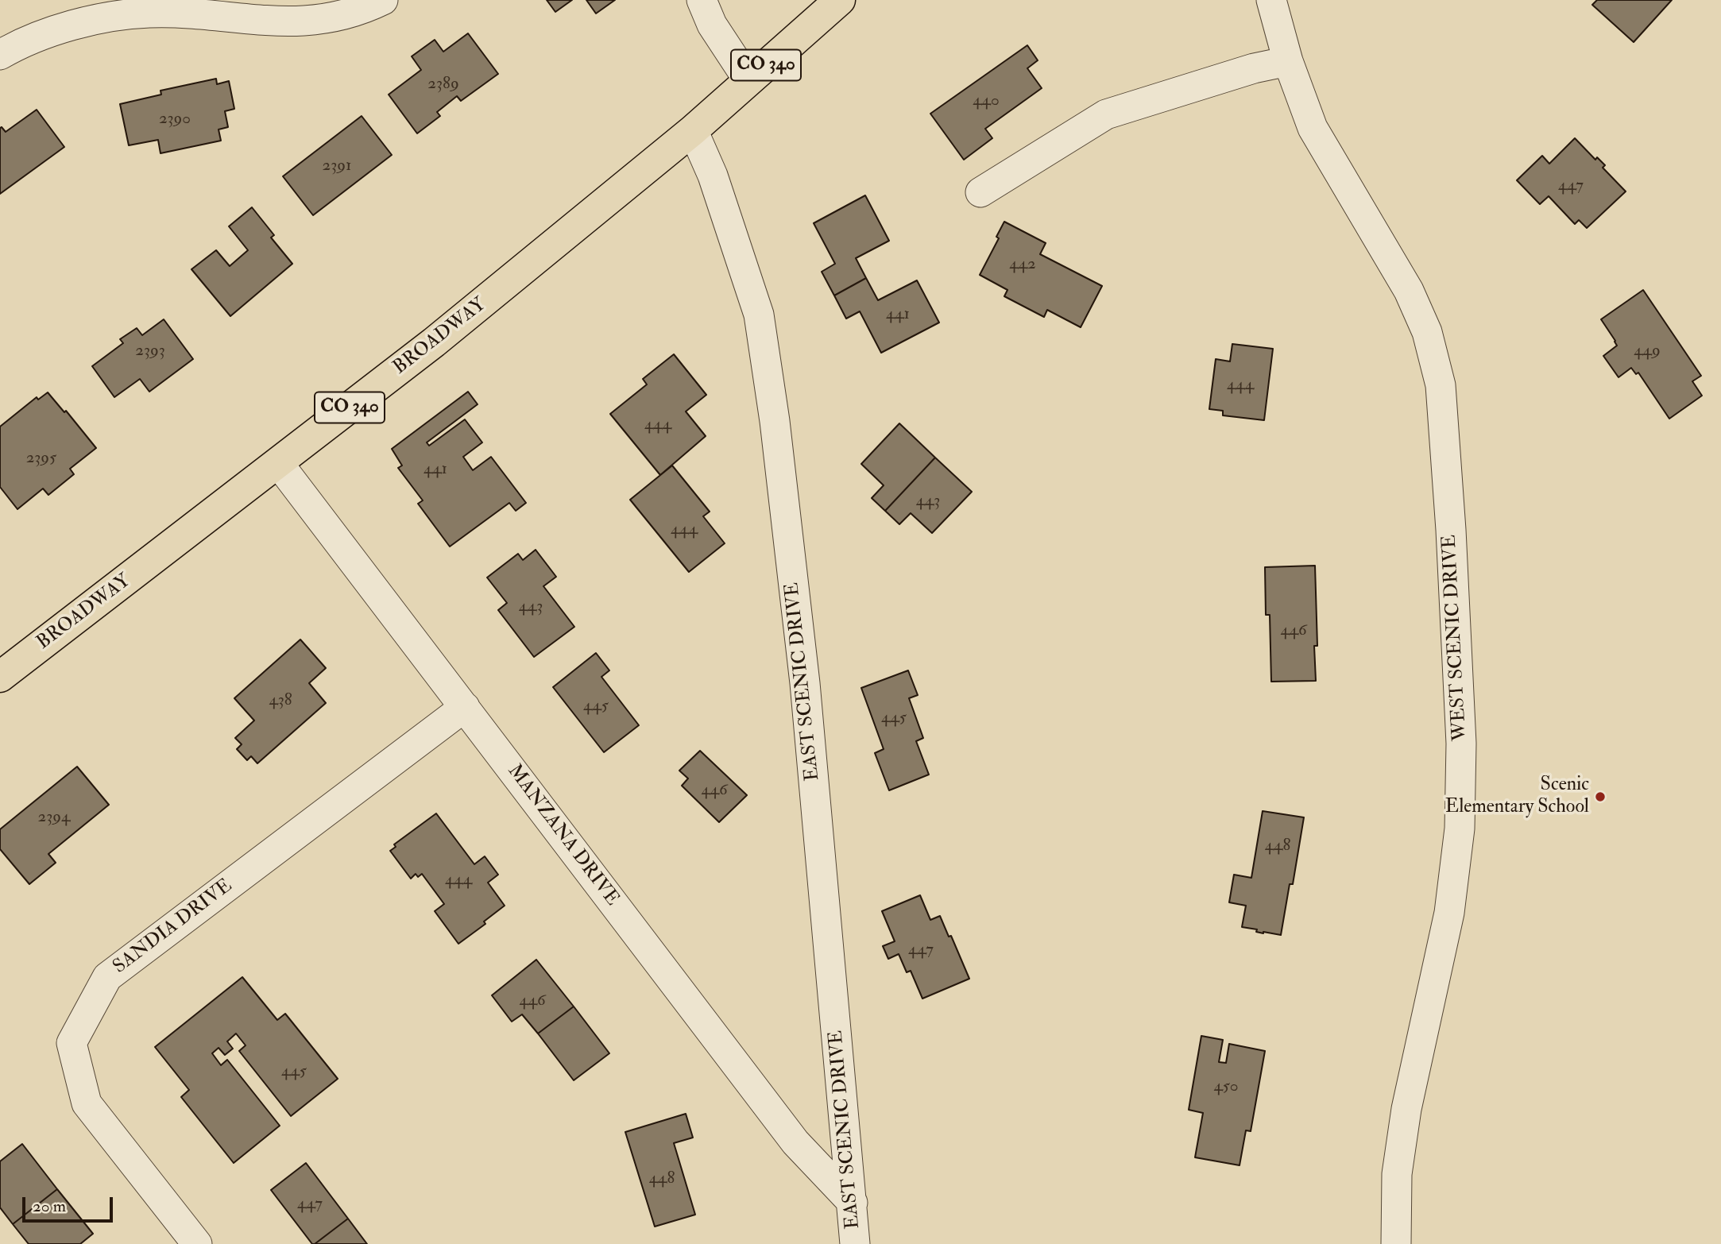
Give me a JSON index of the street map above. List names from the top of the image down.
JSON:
{
  "streets": {
    "main road": ["CO 340", "BROADWAY"],
    "street": [
      "WEST SCENIC DRIVE",
      "EAST SCENIC DRIVE",
      "MANZANA DRIVE",
      "SANDIA DRIVE"
    ]
  },
  "crossings": [
    ["BROADWAY", "EAST SCENIC DRIVE"],
    ["BROADWAY", "MANZANA DRIVE"],
    ["EAST SCENIC DRIVE", "MANZANA DRIVE"],
    ["MANZANA DRIVE", "SANDIA DRIVE"]
  ],
  "places": ["Scenic Elementary School"],
  "house_numbers": [
    "2389",
    "440",
    "2390",
    "2391",
    "447",
    "442",
    "441",
    "2393",
    "449",
    "444",
    "444",
    "2395",
    "441",
    "443",
    "444",
    "443",
    "446",
    "438",
    "445",
    "445",
    "446",
    "2394",
    "448",
    "444",
    "447",
    "446",
    "445",
    "450",
    "448",
    "447"
  ],
  "scale_bar": "20 m"
}
